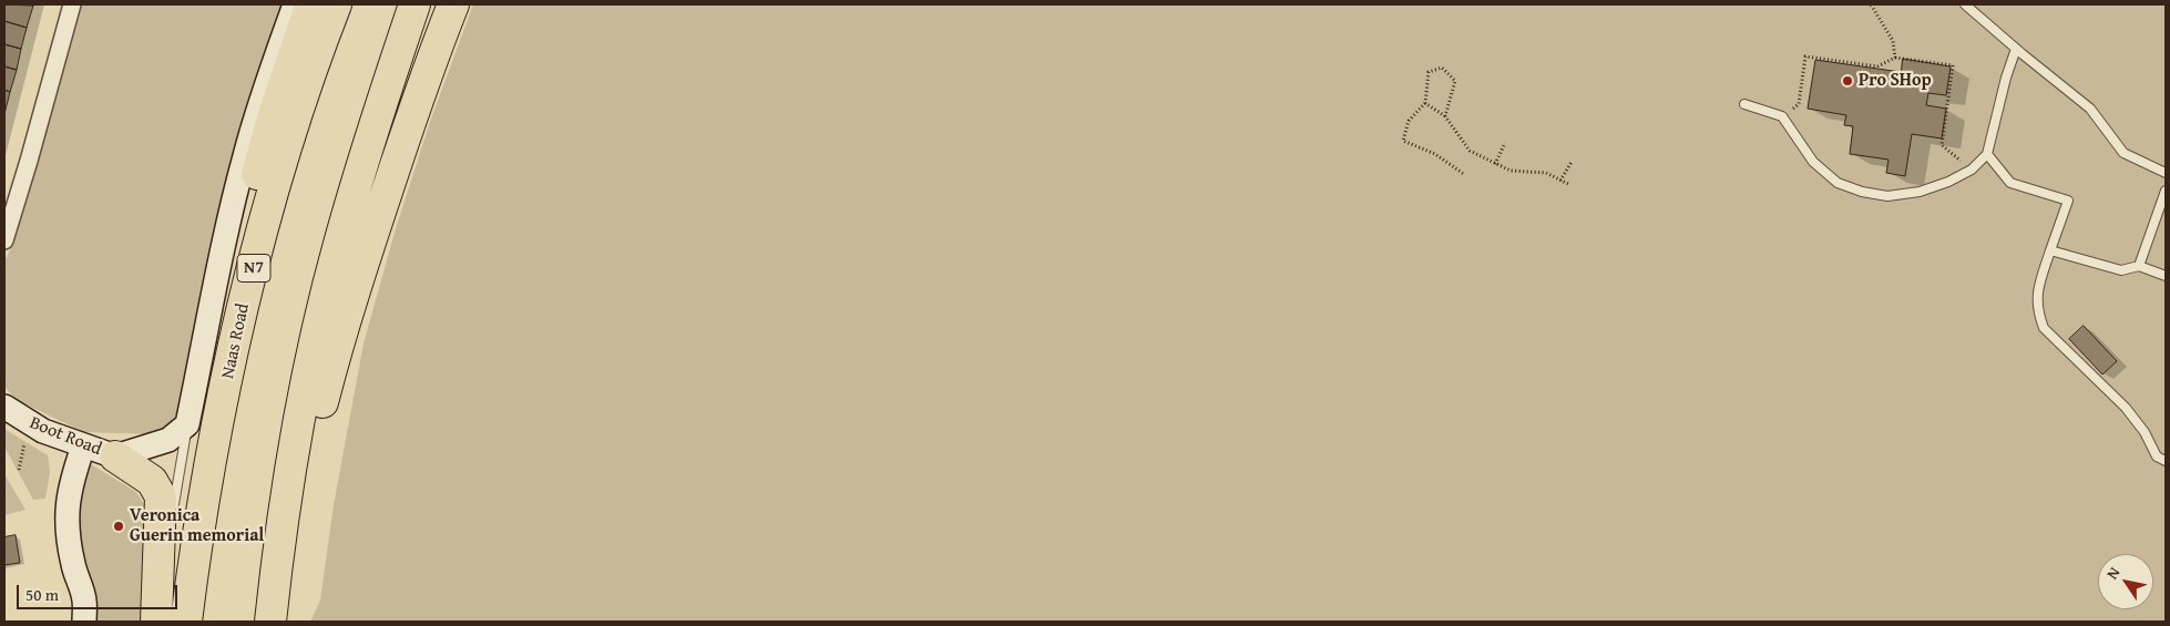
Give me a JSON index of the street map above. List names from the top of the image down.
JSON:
{
  "streets": {
    "highway": ["N7", "Naas Road"],
    "main road": ["Boot Road"]
  },
  "places": ["Pro SHop", "Veronica Guerin memorial"],
  "scale_bar": "50 m",
  "north": "top left"
}
